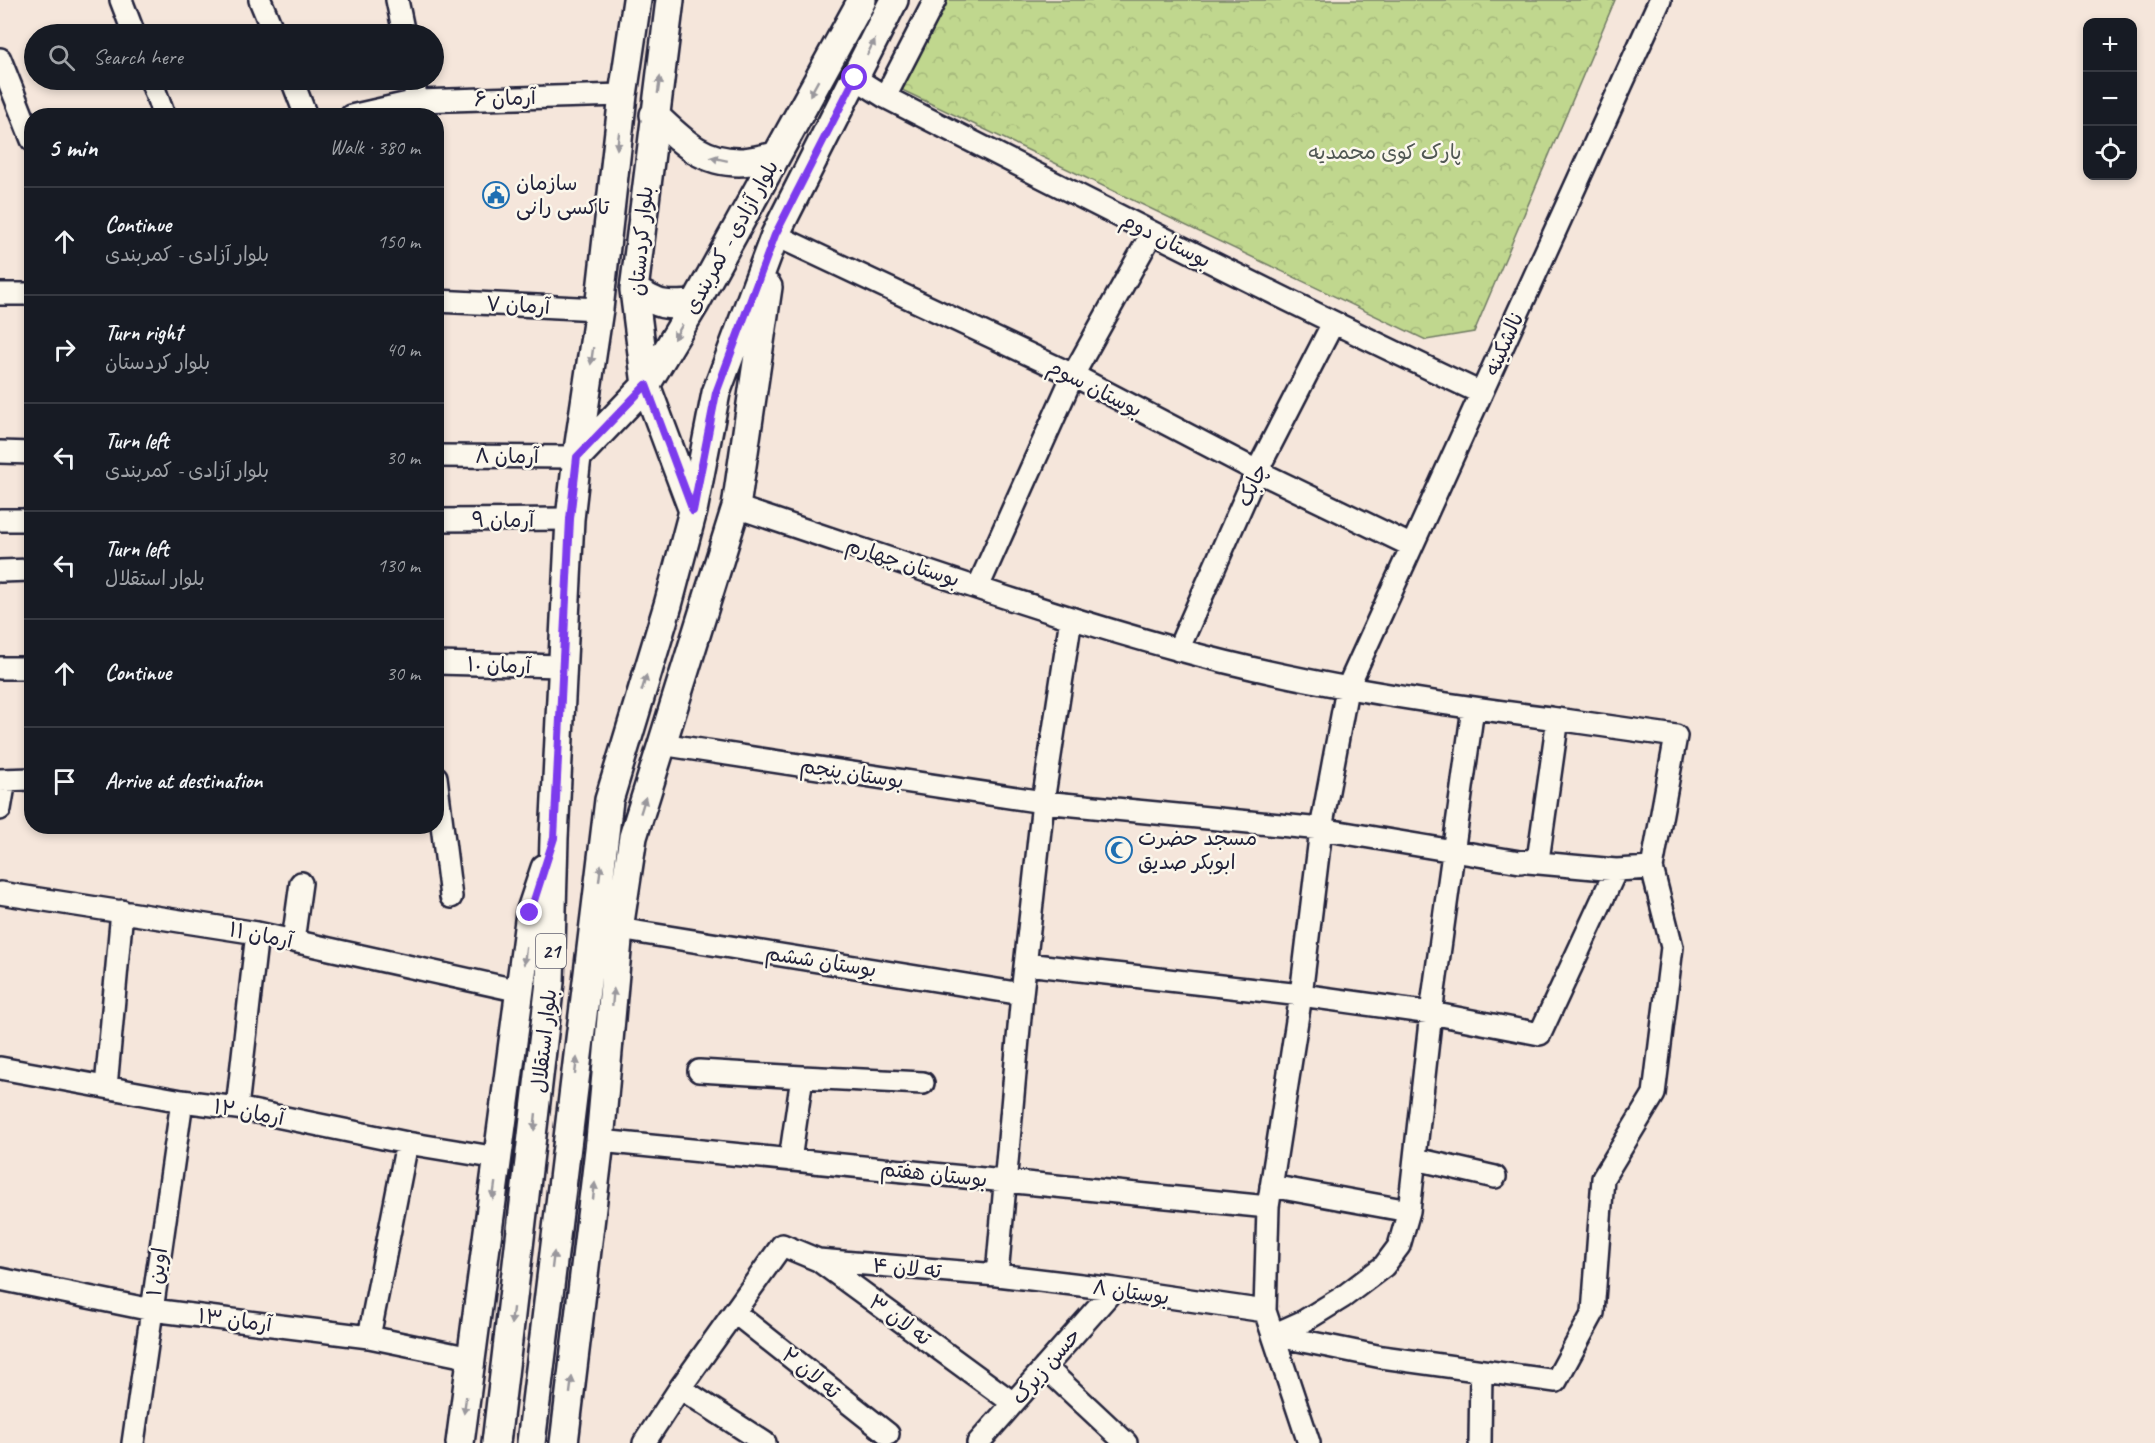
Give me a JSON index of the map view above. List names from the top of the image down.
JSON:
{
  "streets": {
    "main road": [
      "بلوار آزادی - کمربندی",
      "بلوار کردستان",
      "21",
      "بلوار استقلال"
    ],
    "street": [
      "آرمان ۶",
      "بوستان دوم",
      "آرمان ۷",
      "نالشکینه",
      "بوستان سوم",
      "آرمان ۸",
      "چابک",
      "آرمان ۹",
      "بوستان چهارم",
      "آرمان ۱۰",
      "بوستان پنجم",
      "آرمان ۱۱",
      "بوستان ششم",
      "آرمان ۱۲",
      "بوستان هفتم",
      "ته لان ۴",
      "اوین ۱",
      "بوستان ۸",
      "آرمان ۱۳",
      "ته لان ۳",
      "حسن زیرک",
      "ته لان ۲"
    ]
  },
  "crossings": [
    ["آرمان ۶", "بلوار کردستان"],
    ["بلوار آزادی - کمربندی", "بوستان دوم"],
    ["بلوار آزادی - کمربندی", "بلوار کردستان"],
    ["بلوار آزادی - کمربندی", "بوستان سوم"],
    ["بلوار آزادی - کمربندی", "آرمان ۸"],
    ["بلوار آزادی - کمربندی", "بلوار استقلال"],
    ["بوستان دوم", "نالشکینه"],
    ["بوستان دوم", "چابک"],
    ["بلوار کردستان", "آرمان ۷"],
    ["بلوار کردستان", "آرمان ۸"],
    ["بلوار کردستان", "بلوار استقلال"],
    ["نالشکینه", "بوستان سوم"],
    ["نالشکینه", "بوستان چهارم"],
    ["نالشکینه", "بوستان پنجم"],
    ["نالشکینه", "بوستان هفتم"],
    ["نالشکینه", "بوستان ۸"],
    ["بوستان سوم", "چابک"],
    ["آرمان ۸", "بلوار استقلال"],
    ["چابک", "بوستان چهارم"],
    ["آرمان ۹", "بلوار استقلال"],
    ["بوستان چهارم", "بوستان پنجم"],
    ["آرمان ۱۰", "بلوار استقلال"],
    ["آرمان ۱۲", "اوین ۱"],
    ["ته لان ۴", "بوستان ۸"],
    ["ته لان ۴", "ته لان ۳"],
    ["اوین ۱", "آرمان ۱۳"],
    ["بوستان ۸", "حسن زیرک"],
    ["ته لان ۳", "حسن زیرک"],
    ["ته لان ۳", "ته لان ۲"]
  ],
  "parks": ["پارک کوی محمدیه"],
  "places": {
    "public building": ["سازمان تاکسی رانی"],
    "mosque": ["مسجد حضرت ابوبکر صدیق"]
  },
  "page": {
    "map_buttons": ["+", "−"],
    "search": "Search here",
    "heading": ["5 min", "Walk · 380 m"],
    "list": [
      ["Continue", "بلوار آزادی - کمربندی", "150 m"],
      ["Turn right", "بلوار کردستان", "40 m"],
      ["Turn left", "بلوار آزادی - کمربندی", "30 m"],
      ["Turn left", "بلوار استقلال", "130 m"],
      ["Continue", "30 m"],
      "Arrive at destination"
    ]
  }
}
